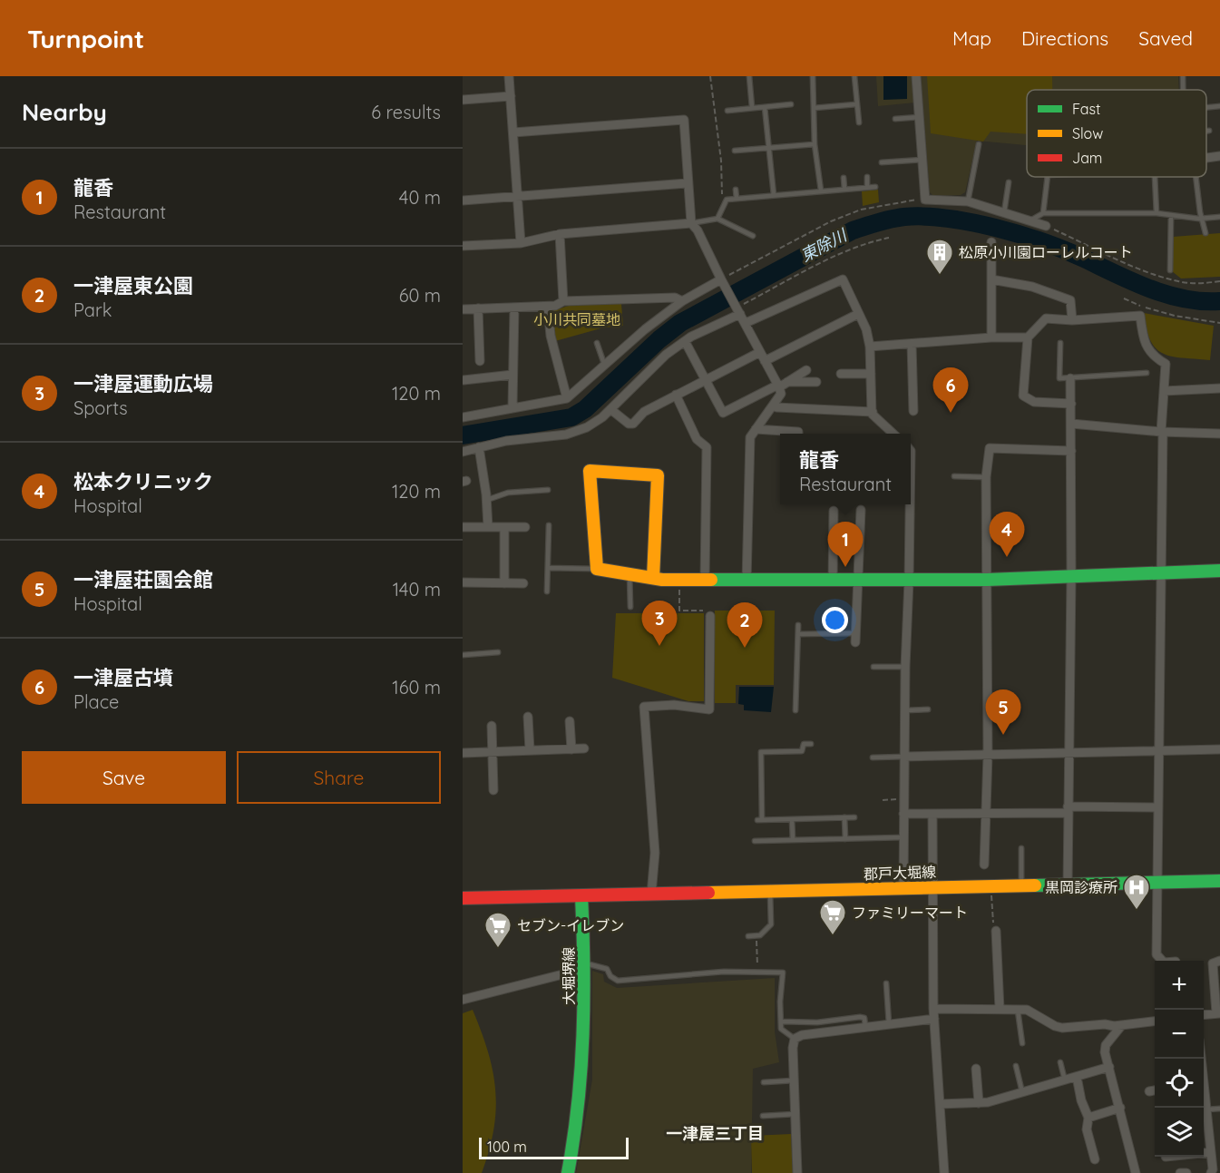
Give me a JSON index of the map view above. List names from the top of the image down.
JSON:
{
  "streets": {
    "main road": ["郡戸大堀線", "大堀堺線"]
  },
  "crossings": [
    ["郡戸大堀線", "大堀堺線"]
  ],
  "districts": ["一津屋三丁目"],
  "water": ["東除川"],
  "parks": ["小川共同墓地"],
  "places": {
    "building": ["松原小川園ローレルコート"],
    "hospital": ["黒岡診療所"],
    "supermarket": ["ファミリーマート", "セブン-イレブン"]
  },
  "legend": ["Fast", "Slow", "Jam"],
  "scale_bar": "100 m",
  "page": {
    "header": "Turnpoint",
    "nav": ["Map", "Directions", "Saved"],
    "heading": ["Nearby", "6 results"],
    "list": [
      {
        "mark": "1",
        "name": "龍香",
        "note": "Restaurant",
        "value": "40 m"
      },
      {
        "mark": "2",
        "name": "一津屋東公園",
        "note": "Park",
        "value": "60 m"
      },
      {
        "mark": "3",
        "name": "一津屋運動広場",
        "note": "Sports",
        "value": "120 m"
      },
      {
        "mark": "4",
        "name": "松本クリニック",
        "note": "Hospital",
        "value": "120 m"
      },
      {
        "mark": "5",
        "name": "一津屋荘園会館",
        "note": "Hospital",
        "value": "140 m"
      },
      {
        "mark": "6",
        "name": "一津屋古墳",
        "note": "Place",
        "value": "160 m"
      }
    ],
    "pins": [
      "6",
      "4",
      "1",
      "3",
      "2",
      "5"
    ],
    "popup": ["龍香", "Restaurant"],
    "buttons": ["Save", "Share"],
    "map_buttons": ["+", "−"],
    "scale": "100 m"
  }
}
